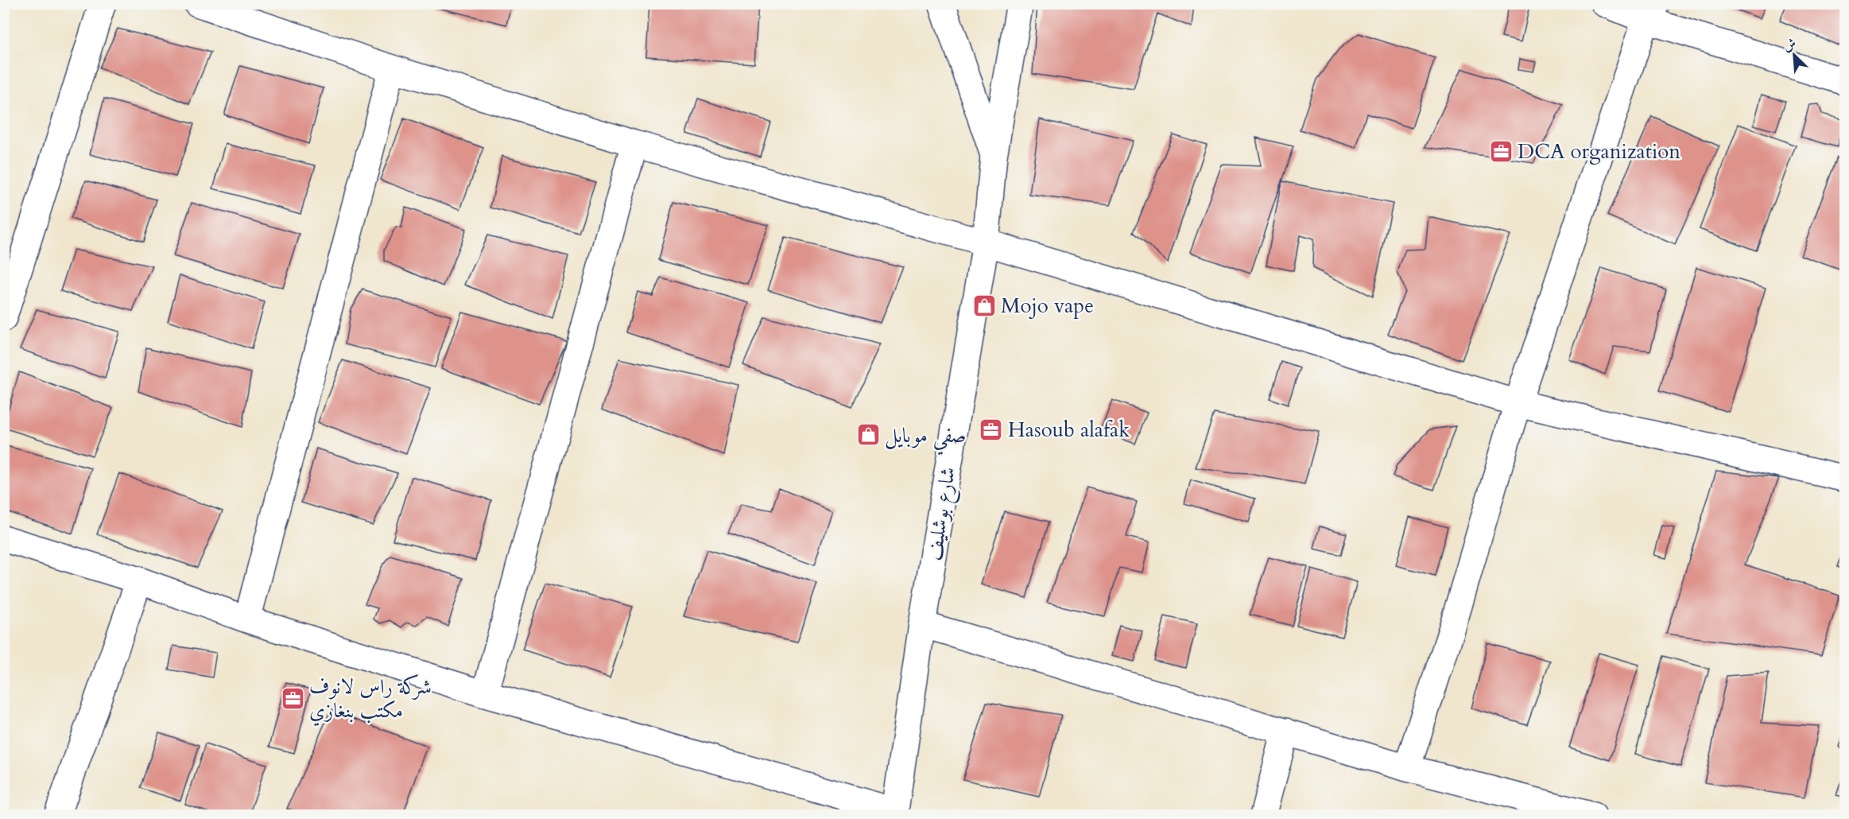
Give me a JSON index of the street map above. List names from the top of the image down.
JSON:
{
  "streets": {
    "street": ["شارع بوشليف"]
  },
  "places": {
    "office": ["DCA organization", "Hasoub alafak", "شركة راس لانوف مكتب بنغازي"],
    "shop": ["Mojo vape", "صفي موبايل"]
  },
  "north": "top left"
}
